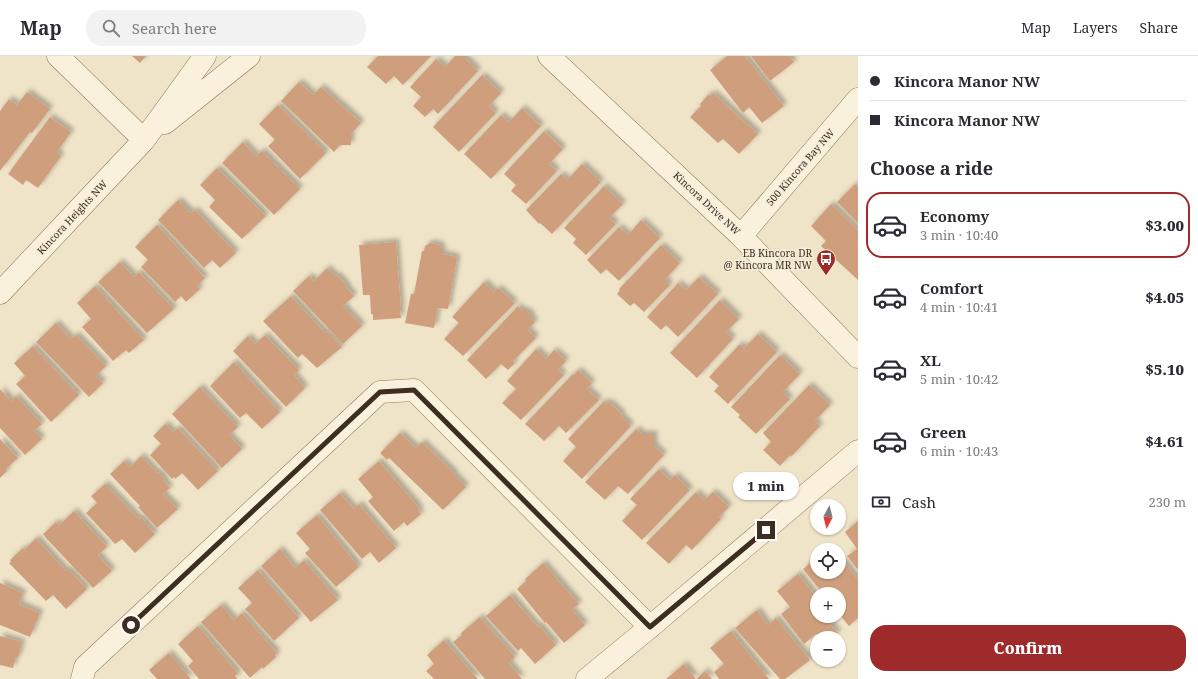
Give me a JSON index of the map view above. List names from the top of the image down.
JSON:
{
  "streets": {
    "street": ["500 Kincora Bay NW", "Kincora Drive NW", "Kincora Heights NW"]
  },
  "crossings": [
    ["500 Kincora Bay NW", "Kincora Drive NW"]
  ],
  "places": {
    "bus stop": ["EB Kincora DR @ Kincora MR NW"]
  },
  "north": "bottom",
  "page": {
    "header": "Map",
    "search": "Search here",
    "nav": ["Map", "Layers", "Share"],
    "banner": ["Kincora Manor NW", "Kincora Manor NW"],
    "heading": "Choose a ride",
    "list": [
      {
        "name": "Economy",
        "note": "3 min · 10:40",
        "value": "$3.00"
      },
      {
        "name": "Comfort",
        "note": "4 min · 10:41",
        "value": "$4.05"
      },
      {
        "name": "XL",
        "note": "5 min · 10:42",
        "value": "$5.10"
      },
      {
        "name": "Green",
        "note": "6 min · 10:43",
        "value": "$4.61"
      }
    ],
    "bubble": "1 min",
    "pay": ["Cash", "230 m"],
    "map_buttons": ["+", "−"],
    "buttons": "Confirm"
  }
}
